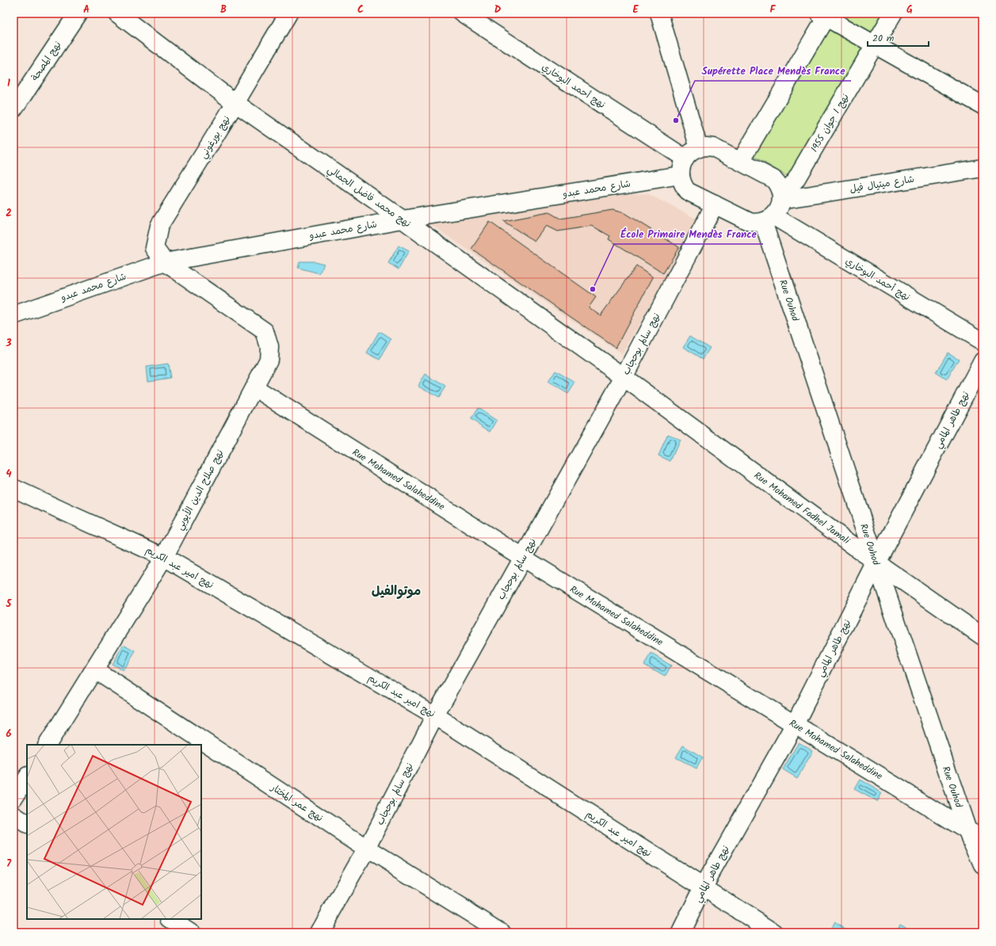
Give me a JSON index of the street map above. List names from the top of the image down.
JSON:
{
  "streets": {
    "street": [
      "نهج المصحة",
      "نهج أحمد البوخاري",
      "نهج 1 جوان 1955",
      "نهج بورغوني",
      "شارع ميتيال فيل",
      "شارع محمد عبدو",
      "نهج محمد فاضل الجمالي",
      "Rue Ouhod",
      "نهج سالم بوحجاب",
      "نهج طاهر المامي",
      "Rue Mohamed Salaheddine",
      "نهج صلاح الدين الأيوبي",
      "Rue Mohamed Fadhel Jamali",
      "نهج امير عبد الكريم",
      "نهج عمر المختار"
    ]
  },
  "crossings": [
    ["نهج أحمد البوخاري", "Rue Ouhod"],
    ["نهج 1 جوان 1955", "شارع ميتيال فيل"],
    ["نهج بورغوني", "شارع محمد عبدو"],
    ["نهج بورغوني", "نهج محمد فاضل الجمالي"],
    ["نهج بورغوني", "نهج صلاح الدين الأيوبي"],
    ["شارع محمد عبدو", "نهج محمد فاضل الجمالي"],
    ["شارع محمد عبدو", "نهج صلاح الدين الأيوبي"],
    ["نهج محمد فاضل الجمالي", "نهج سالم بوحجاب"],
    ["نهج محمد فاضل الجمالي", "Rue Mohamed Fadhel Jamali"],
    ["Rue Ouhod", "نهج طاهر المامي"],
    ["Rue Ouhod", "Rue Mohamed Salaheddine"],
    ["Rue Ouhod", "Rue Mohamed Fadhel Jamali"],
    ["نهج سالم بوحجاب", "Rue Mohamed Salaheddine"],
    ["نهج سالم بوحجاب", "Rue Mohamed Fadhel Jamali"],
    ["نهج سالم بوحجاب", "نهج امير عبد الكريم"],
    ["نهج سالم بوحجاب", "نهج عمر المختار"],
    ["نهج طاهر المامي", "Rue Mohamed Salaheddine"],
    ["نهج طاهر المامي", "Rue Mohamed Fadhel Jamali"],
    ["نهج طاهر المامي", "نهج امير عبد الكريم"],
    ["Rue Mohamed Salaheddine", "نهج صلاح الدين الأيوبي"],
    ["نهج صلاح الدين الأيوبي", "نهج امير عبد الكريم"],
    ["نهج صلاح الدين الأيوبي", "نهج عمر المختار"]
  ],
  "districts": ["موتوالفيل"],
  "places": ["Supérette Place Mendès France", "École Primaire Mendès France"],
  "scale_bar": "20 m",
  "grid": {
    "columns": [
      "A",
      "B",
      "C",
      "D",
      "E",
      "F",
      "G"
    ],
    "rows": [
      "1",
      "2",
      "3",
      "4",
      "5",
      "6",
      "7"
    ]
  }
}
